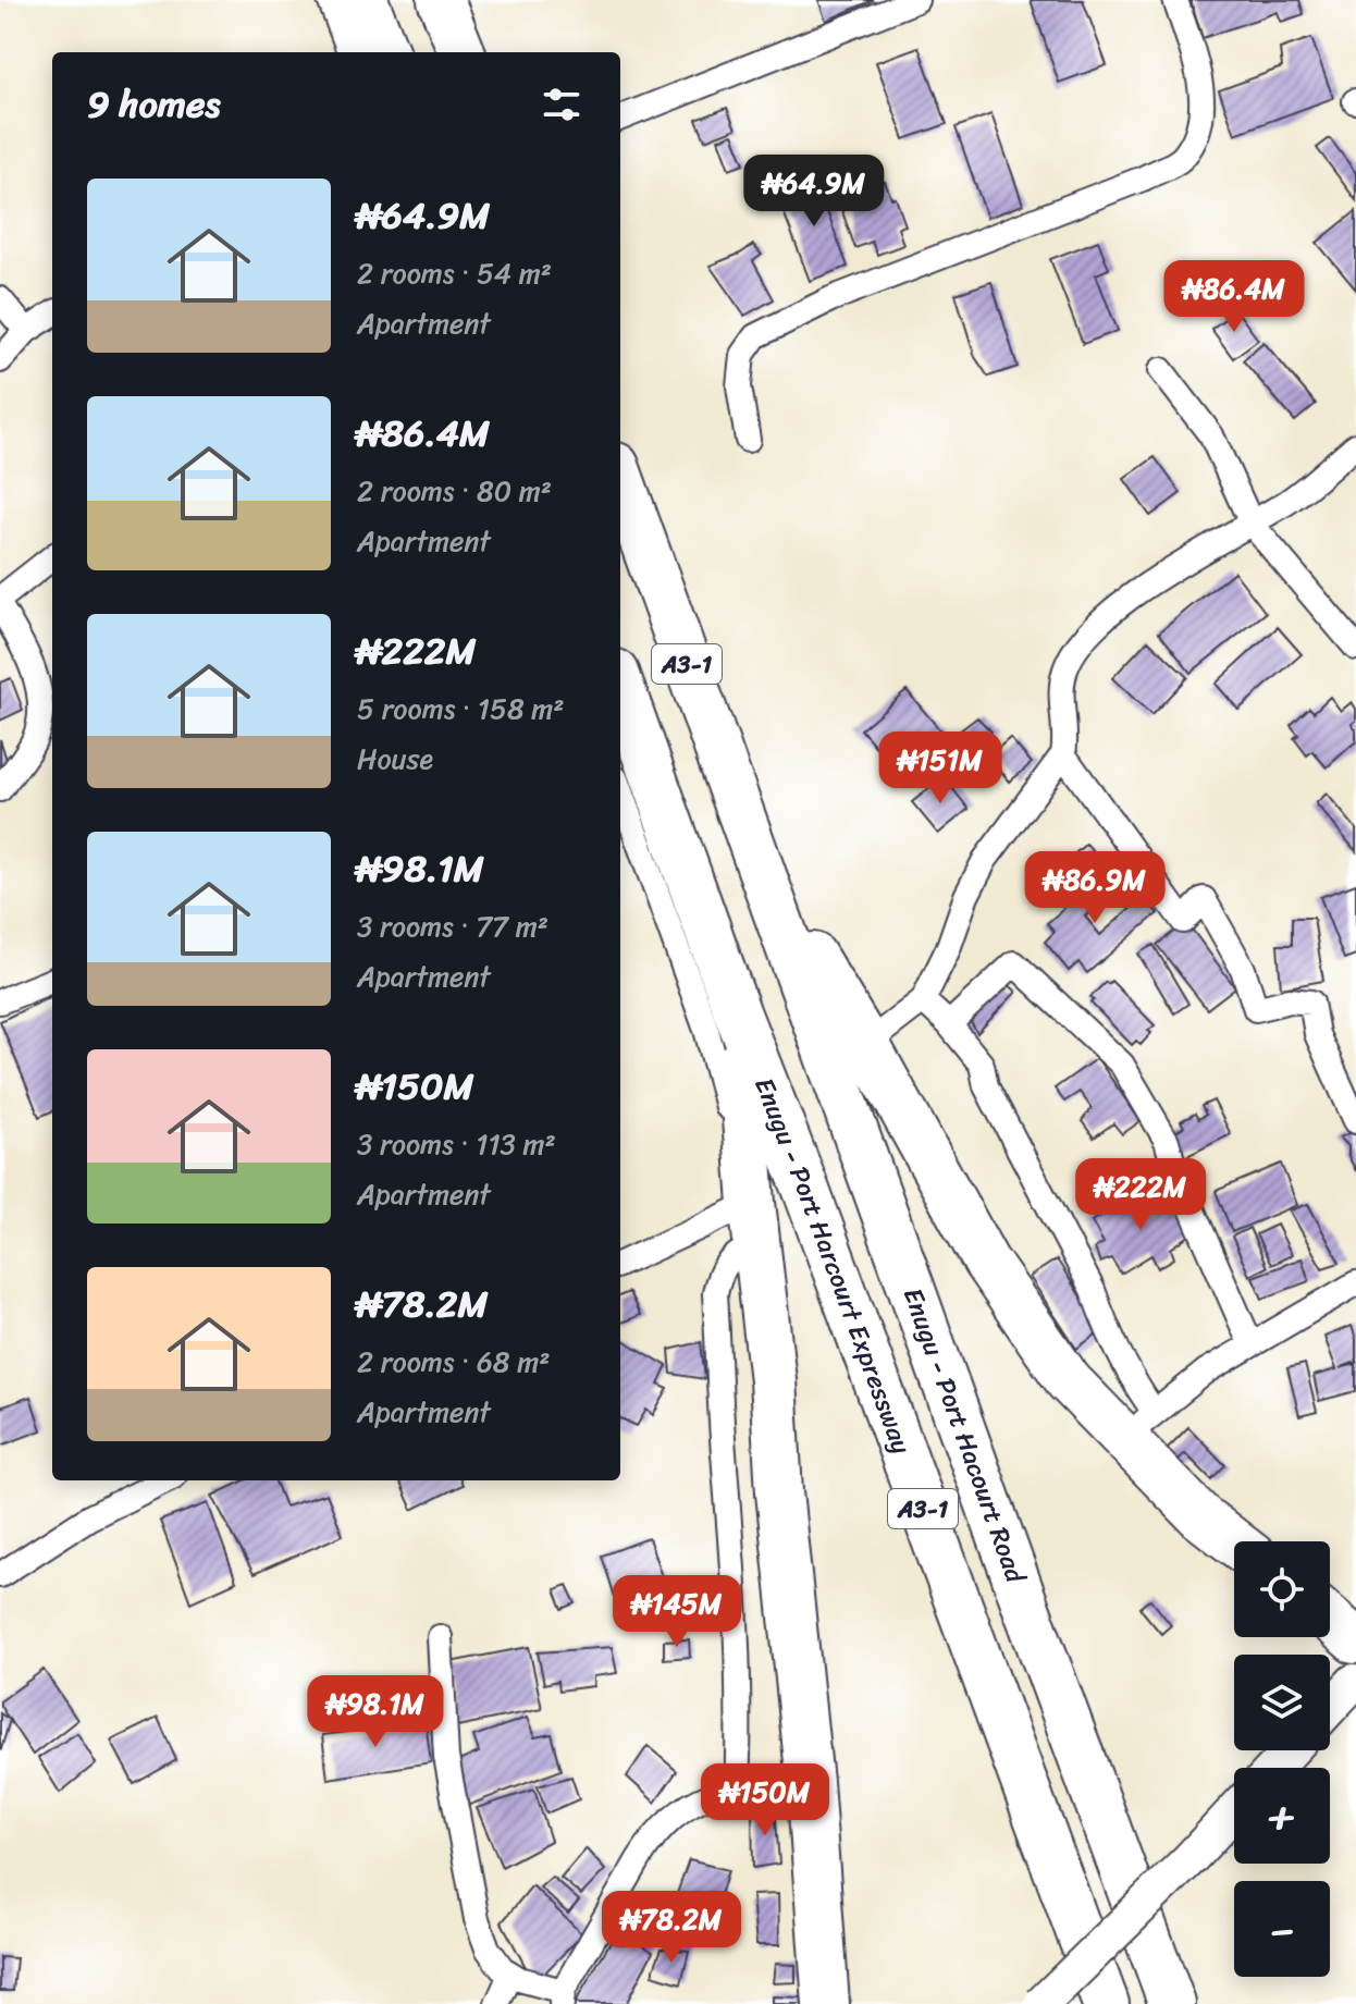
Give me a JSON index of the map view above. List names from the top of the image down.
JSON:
{
  "streets": {
    "highway": ["A3-1", "Enugu - Port Harcourt Expressway", "Enugu - Port Hacourt Road"]
  },
  "crossings": [
    ["A3-1", "Enugu - Port Hacourt Road"]
  ],
  "page": {
    "heading": "9 homes",
    "price": [
      "₦64.9M",
      "₦86.4M",
      "₦151M",
      "₦86.9M",
      "₦222M",
      "₦145M",
      "₦98.1M",
      "₦150M",
      "₦78.2M"
    ],
    "list": [
      {
        "name": "₦64.9M",
        "note": "2 rooms · 54 m² · Apartment"
      },
      {
        "name": "₦86.4M",
        "note": "2 rooms · 80 m² · Apartment"
      },
      {
        "name": "₦222M",
        "note": "5 rooms · 158 m² · House"
      },
      {
        "name": "₦98.1M",
        "note": "3 rooms · 77 m² · Apartment"
      },
      {
        "name": "₦150M",
        "note": "3 rooms · 113 m² · Apartment"
      },
      {
        "name": "₦78.2M",
        "note": "2 rooms · 68 m² · Apartment"
      }
    ],
    "map_buttons": ["+", "−"]
  }
}
